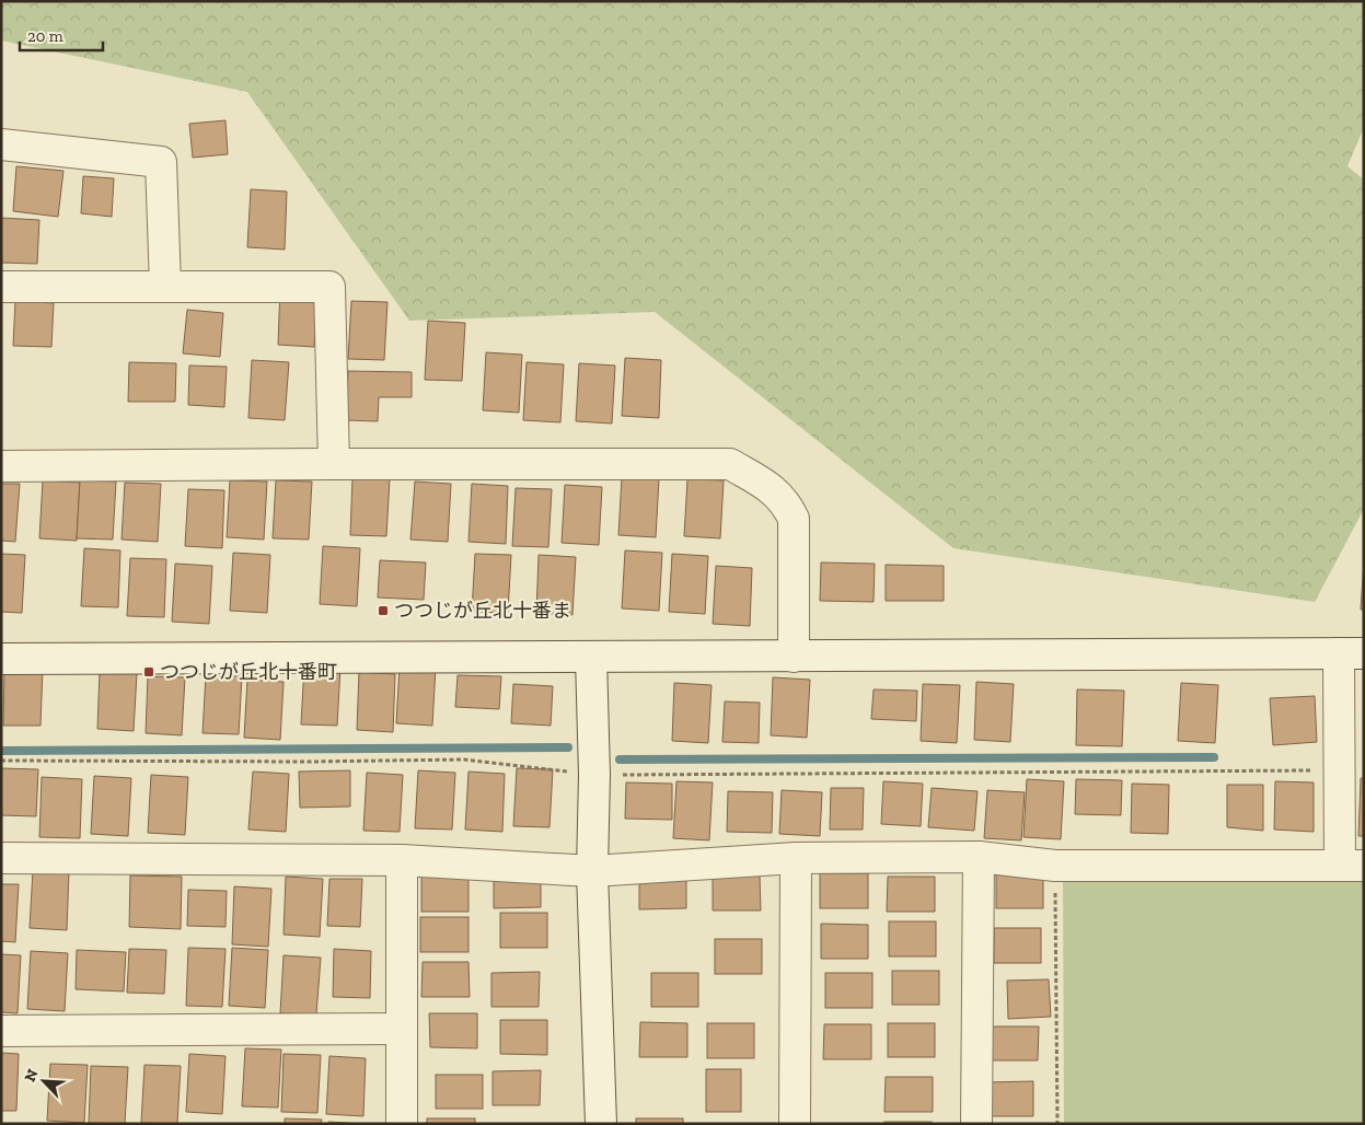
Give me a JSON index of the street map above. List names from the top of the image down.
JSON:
{
  "places": {
    "transit": ["つつじが丘北十番ま", "つつじが丘北十番町"]
  },
  "scale_bar": "20 m",
  "north": "top left"
}
